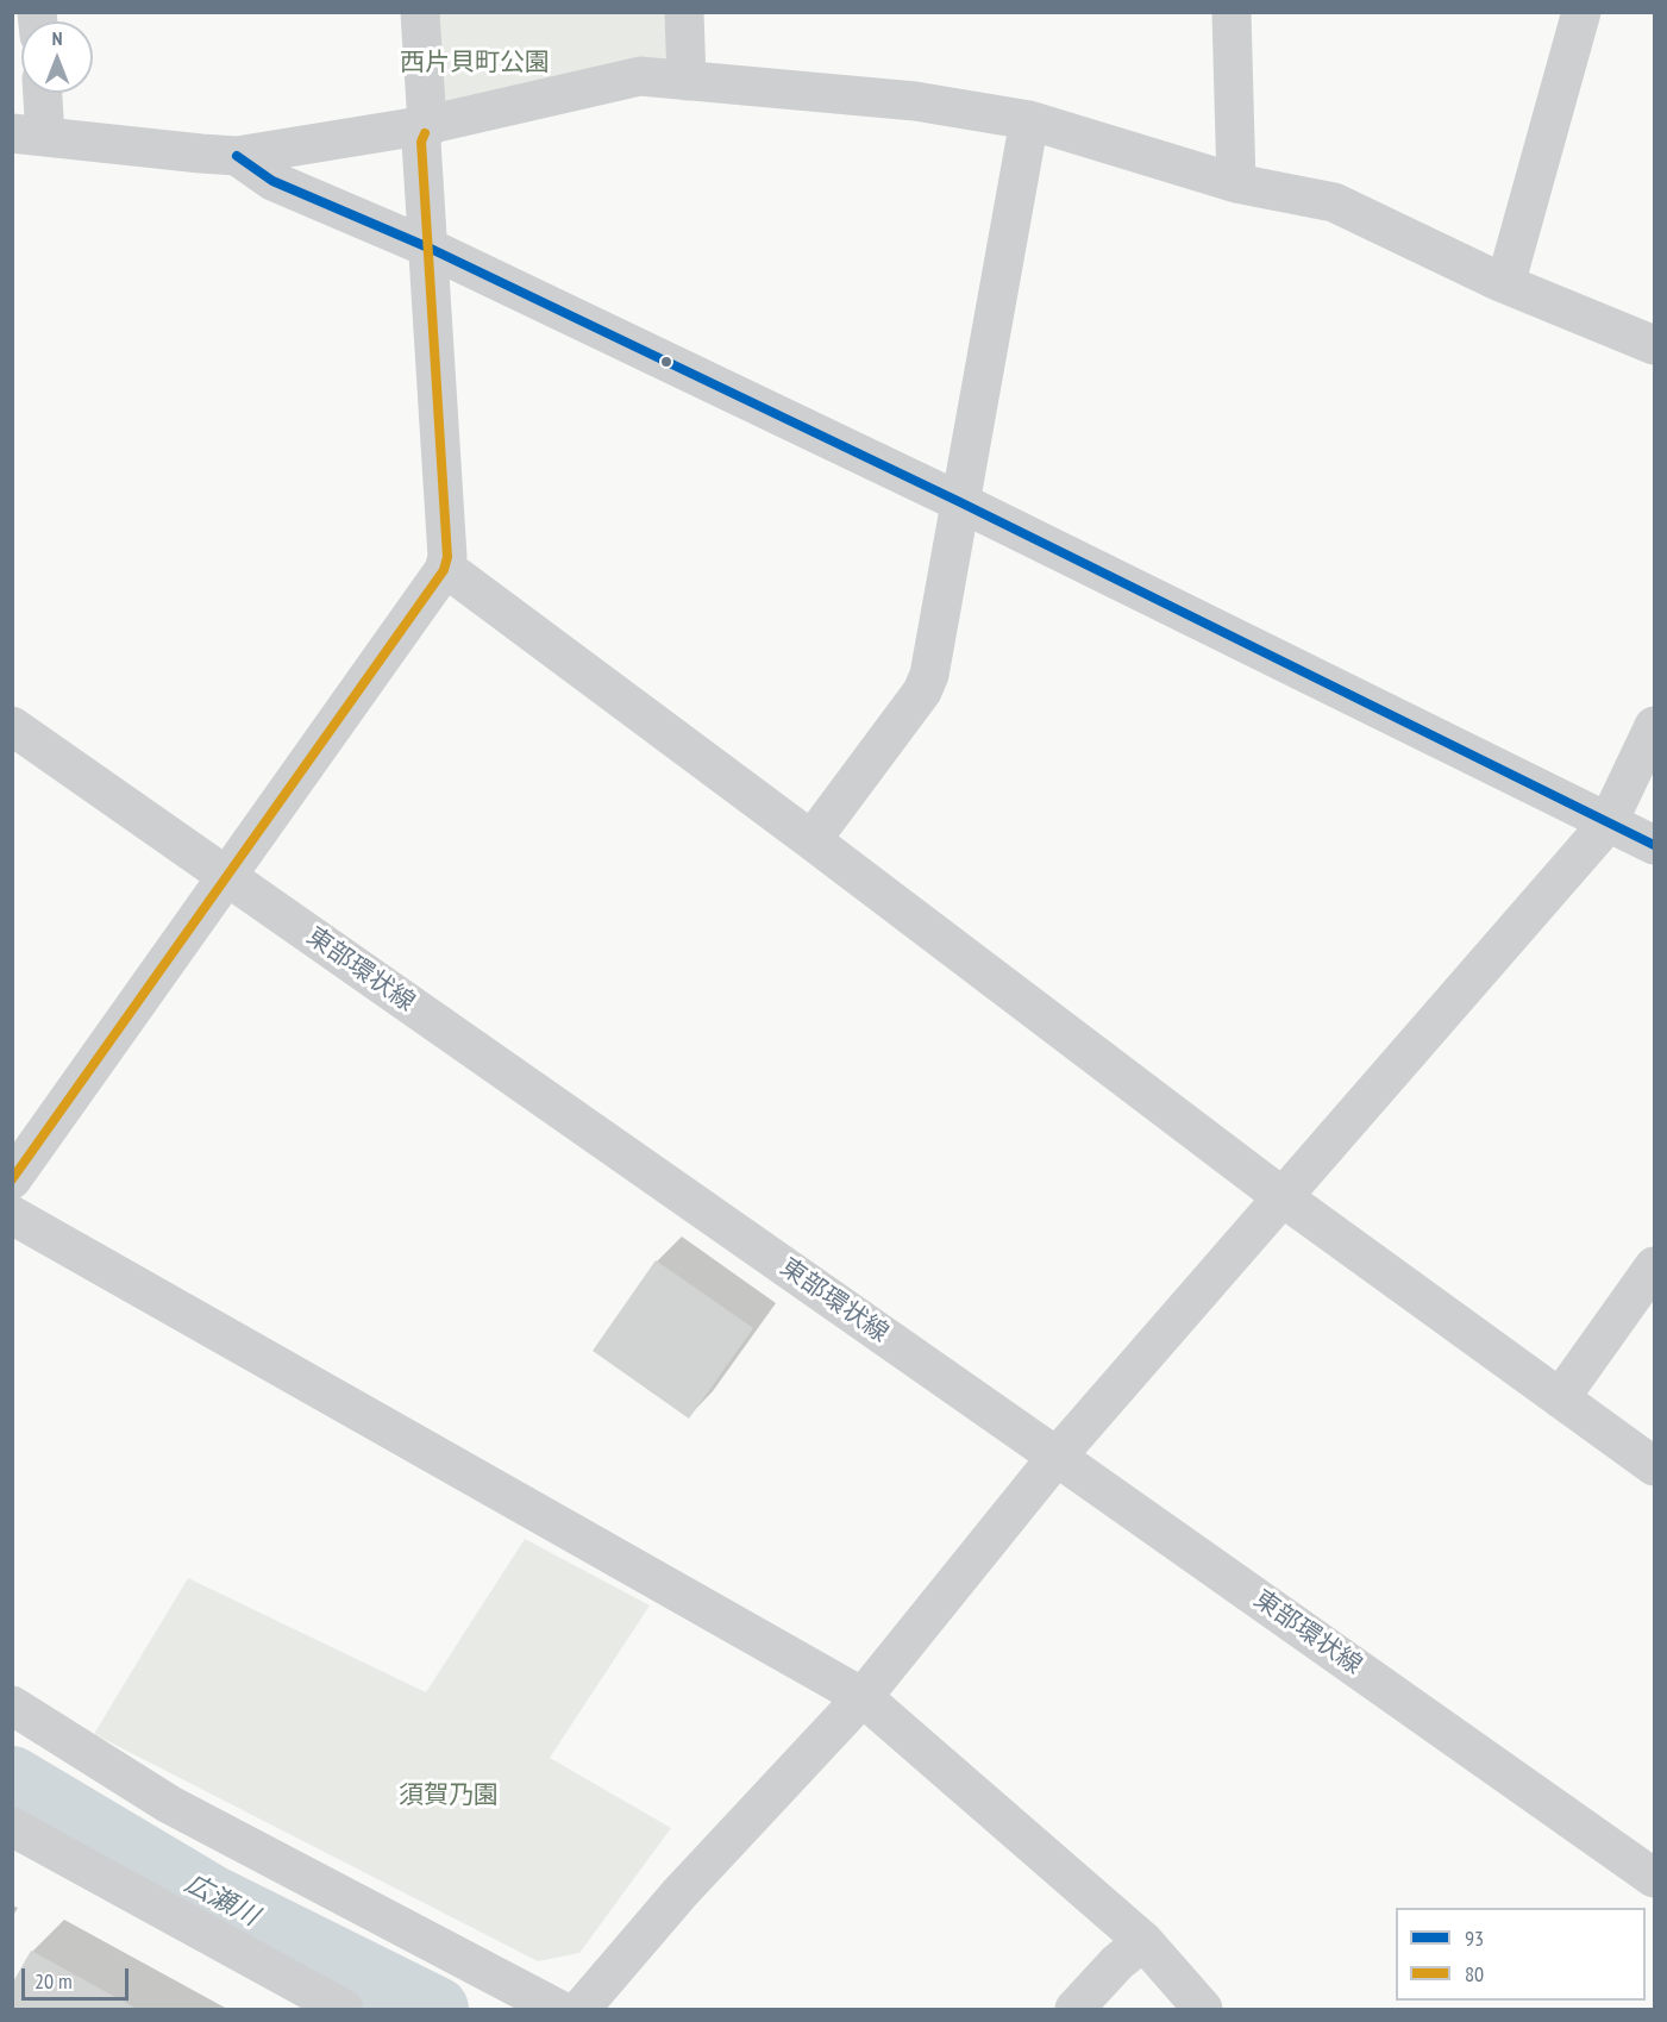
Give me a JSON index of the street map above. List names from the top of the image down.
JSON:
{
  "streets": {
    "street": ["東部環状線"]
  },
  "water": ["広瀬川"],
  "parks": ["西片貝町公園", "須賀乃園"],
  "lines": ["transit line 80", "transit line 93"],
  "legend": ["93", "80"],
  "scale_bar": "20 m",
  "north": "top"
}
